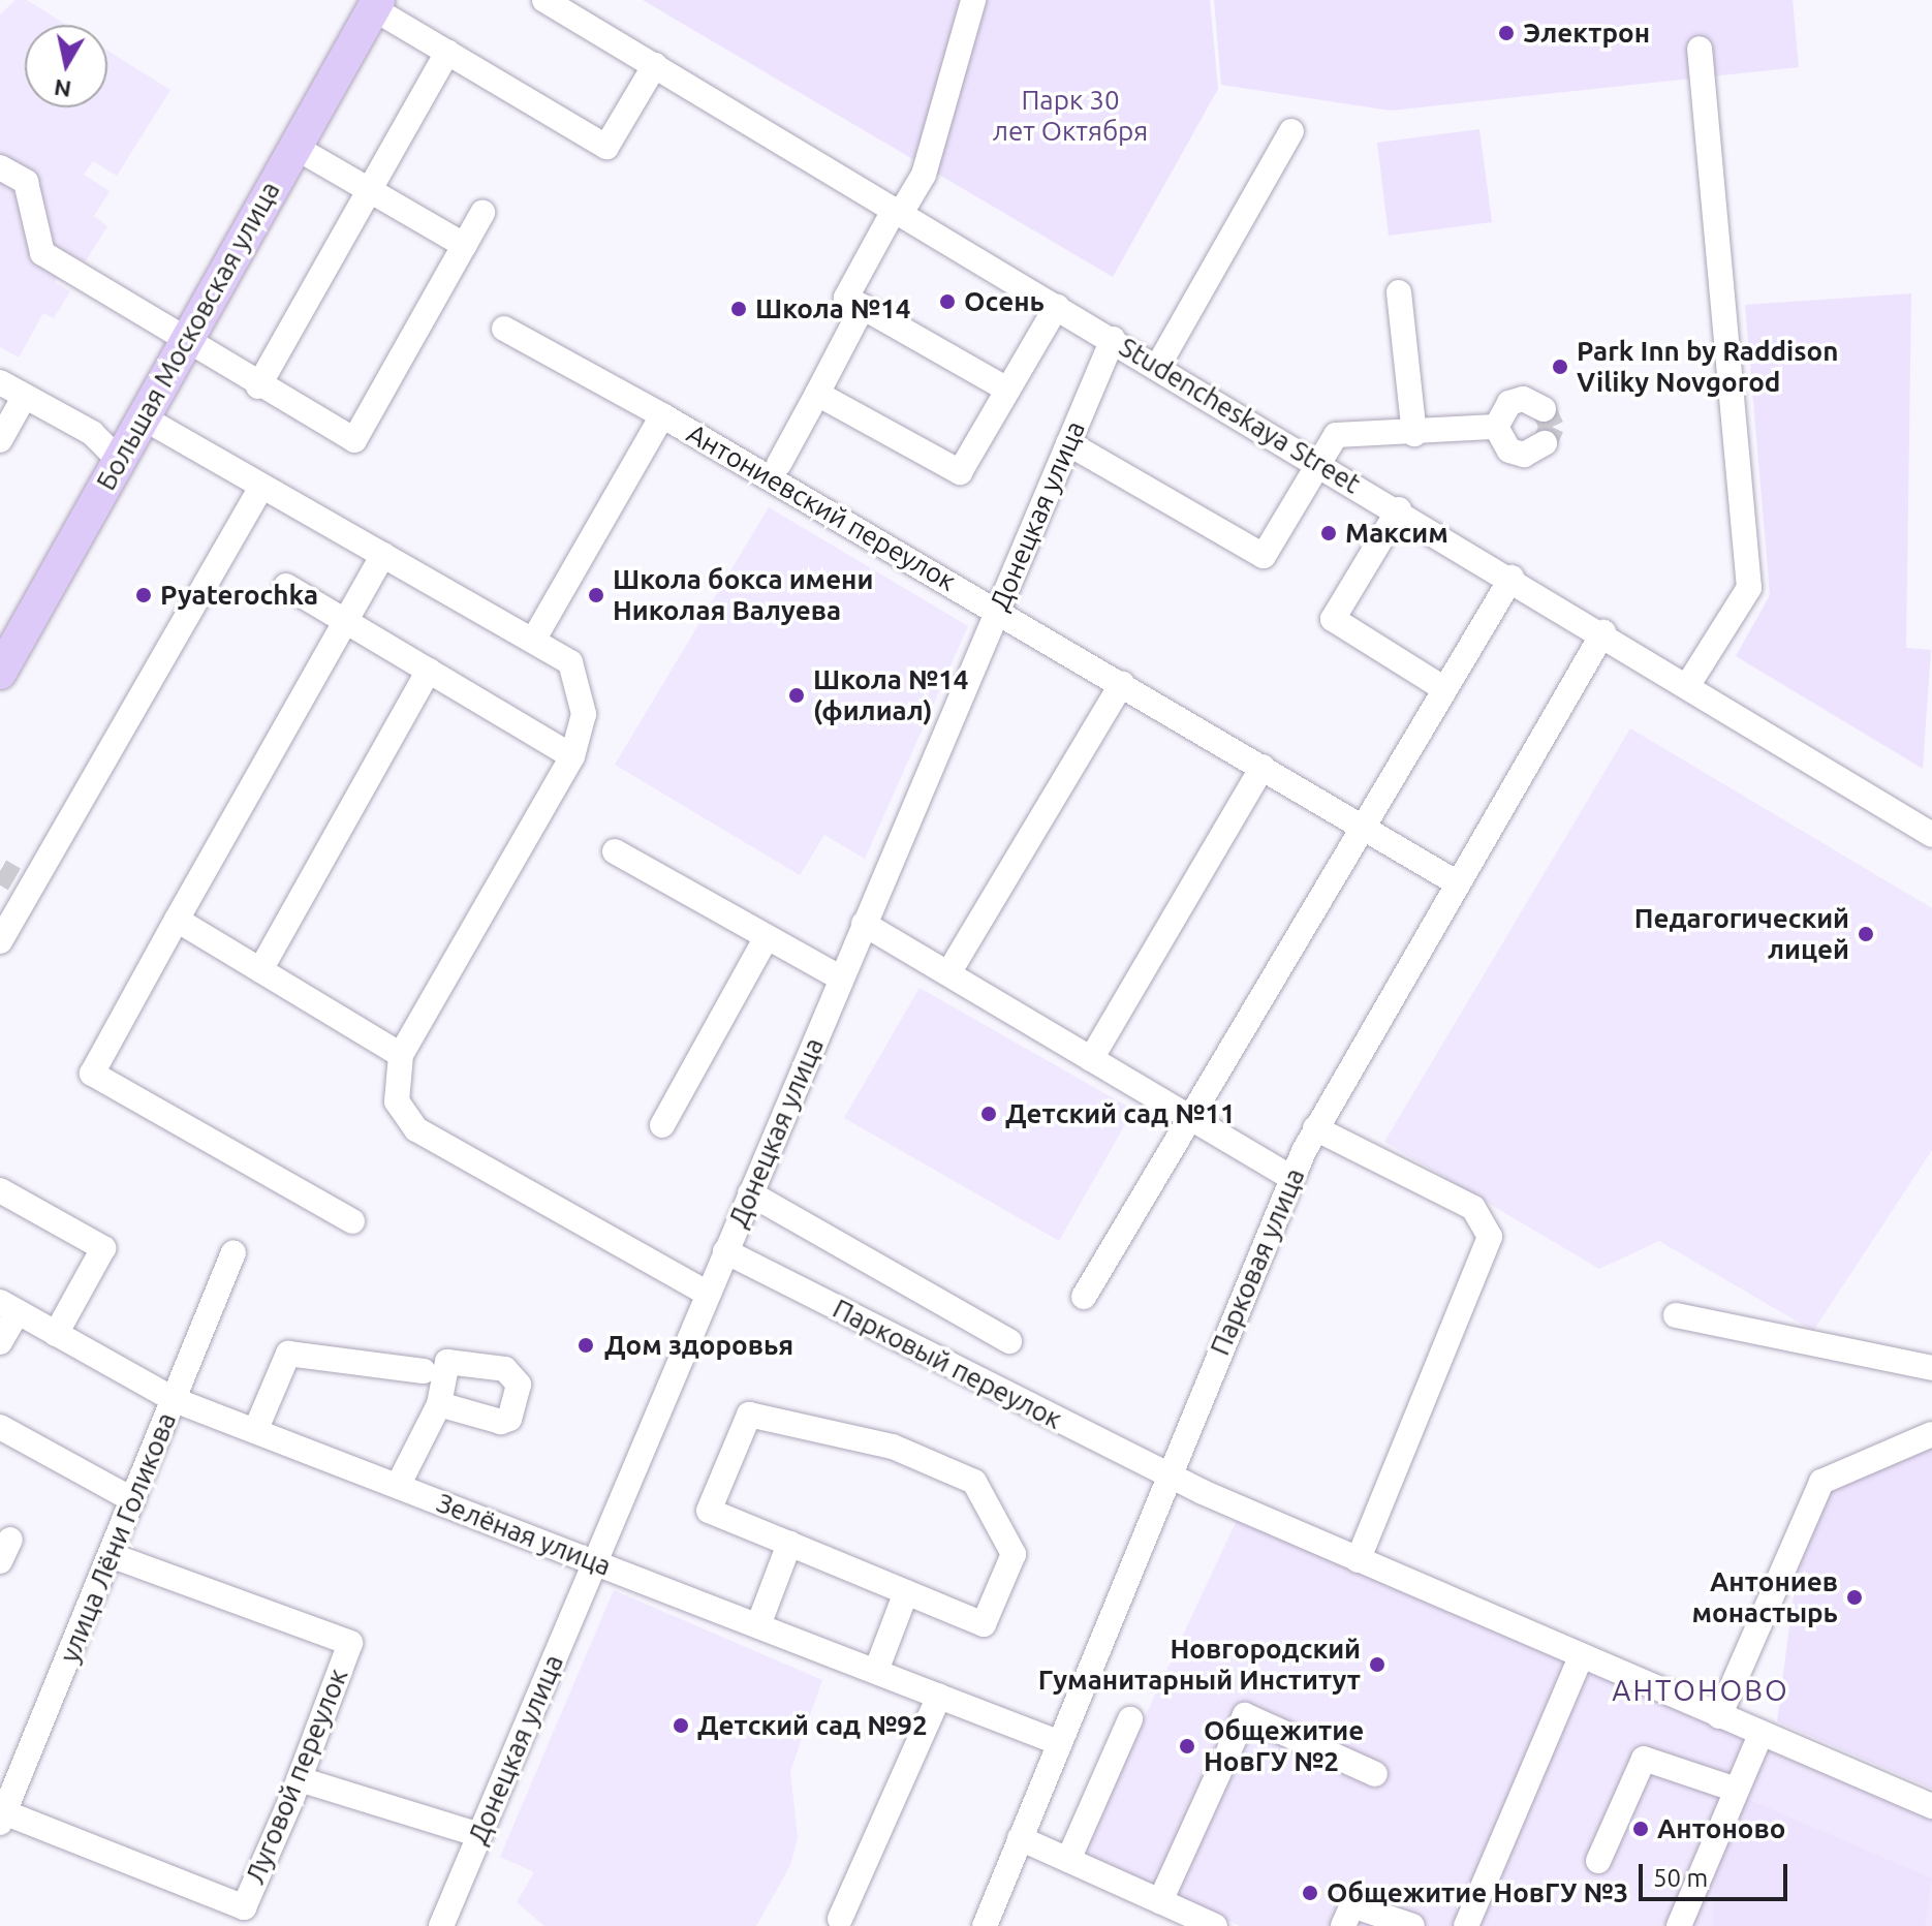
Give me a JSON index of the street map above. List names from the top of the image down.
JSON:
{
  "streets": {
    "main road": ["Большая Московская улица"],
    "street": [
      "Studencheskaya Street",
      "Антониевский переулок",
      "Донецкая улица",
      "Парковая улица",
      "Парковый переулок",
      "Зелёная улица",
      "улица Лёни Голикова",
      "Луговой переулок"
    ]
  },
  "crossings": [
    ["Studencheskaya Street", "Донецкая улица"],
    ["Studencheskaya Street", "Парковая улица"],
    ["Антониевский переулок", "Донецкая улица"],
    ["Антониевский переулок", "Парковая улица"],
    ["Донецкая улица", "Парковый переулок"],
    ["Донецкая улица", "Зелёная улица"],
    ["Парковая улица", "Парковый переулок"],
    ["Парковая улица", "Зелёная улица"],
    ["Зелёная улица", "улица Лёни Голикова"],
    ["улица Лёни Голикова", "Луговой переулок"]
  ],
  "districts": ["АНТОНОВО"],
  "parks": ["Парк 30 лет Октября"],
  "places": [
    "Электрон",
    "Осень",
    "Школа №14",
    "Park Inn by Raddison Viliky Novgorod",
    "Максим",
    "Pyaterochka",
    "Школа бокса имени Николая Валуева",
    "Школа №14 (филиал)",
    "Педагогический лицей",
    "Детский сад №11",
    "Дом здоровья",
    "Антониев монастырь",
    "Новгородский Гуманитарный Институт",
    "Детский сад №92",
    "Общежитие НовГУ №2",
    "Антоново",
    "Общежитие НовГУ №3"
  ],
  "scale_bar": "50 m",
  "north": "bottom"
}
